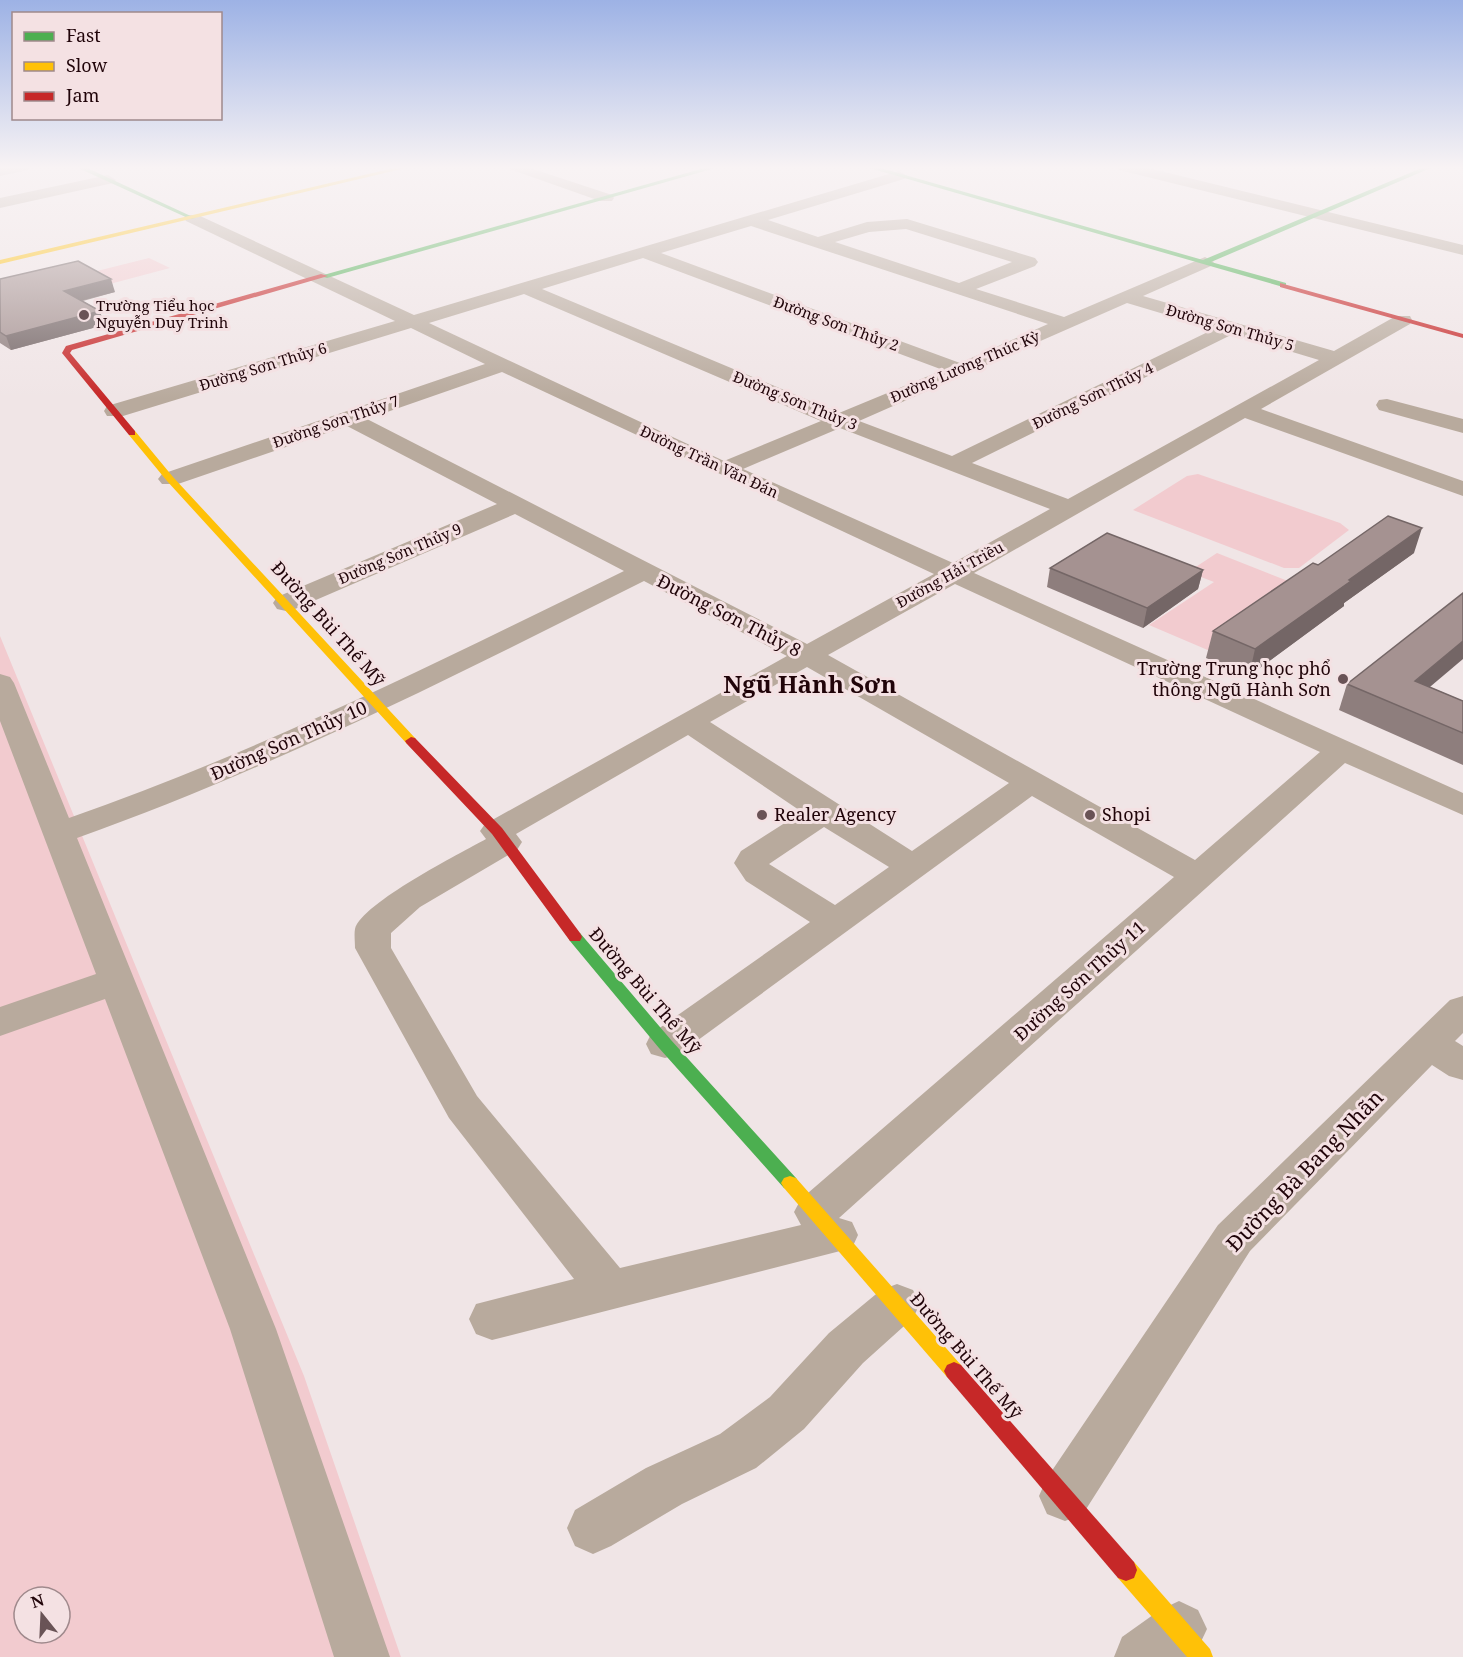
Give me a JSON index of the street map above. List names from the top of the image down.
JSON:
{
  "streets": {
    "street": [
      "Đường Sơn Thủy 2",
      "Đường Sơn Thủy 5",
      "Đường Sơn Thủy 6",
      "Đường Lương Thúc Kỳ",
      "Đường Sơn Thủy 4",
      "Đường Sơn Thủy 3",
      "Đường Sơn Thủy 7",
      "Đường Trần Văn Đán",
      "Đường Sơn Thủy 9",
      "Đường Hải Triều",
      "Đường Sơn Thủy 8",
      "Đường Bùi Thế Mỹ",
      "Đường Sơn Thủy 10",
      "Đường Sơn Thủy 11",
      "Đường Bà Bang Nhãn"
    ]
  },
  "crossings": [
    ["Đường Sơn Thủy 2", "Đường Sơn Thủy 6"],
    ["Đường Sơn Thủy 2", "Đường Lương Thúc Kỳ"],
    ["Đường Sơn Thủy 5", "Đường Lương Thúc Kỳ"],
    ["Đường Sơn Thủy 5", "Đường Sơn Thủy 4"],
    ["Đường Sơn Thủy 5", "Đường Hải Triều"],
    ["Đường Sơn Thủy 6", "Đường Sơn Thủy 3"],
    ["Đường Sơn Thủy 6", "Đường Trần Văn Đán"],
    ["Đường Sơn Thủy 6", "Đường Bùi Thế Mỹ"],
    ["Đường Lương Thúc Kỳ", "Đường Sơn Thủy 3"],
    ["Đường Lương Thúc Kỳ", "Đường Trần Văn Đán"],
    ["Đường Sơn Thủy 4", "Đường Sơn Thủy 3"],
    ["Đường Sơn Thủy 3", "Đường Hải Triều"],
    ["Đường Sơn Thủy 7", "Đường Trần Văn Đán"],
    ["Đường Sơn Thủy 7", "Đường Sơn Thủy 8"],
    ["Đường Sơn Thủy 7", "Đường Bùi Thế Mỹ"],
    ["Đường Trần Văn Đán", "Đường Hải Triều"],
    ["Đường Trần Văn Đán", "Đường Bùi Thế Mỹ"],
    ["Đường Trần Văn Đán", "Đường Sơn Thủy 11"],
    ["Đường Sơn Thủy 9", "Đường Sơn Thủy 8"],
    ["Đường Sơn Thủy 9", "Đường Bùi Thế Mỹ"],
    ["Đường Hải Triều", "Đường Sơn Thủy 8"],
    ["Đường Hải Triều", "Đường Bùi Thế Mỹ"],
    ["Đường Sơn Thủy 8", "Đường Sơn Thủy 10"],
    ["Đường Sơn Thủy 8", "Đường Sơn Thủy 11"],
    ["Đường Bùi Thế Mỹ", "Đường Sơn Thủy 10"],
    ["Đường Bùi Thế Mỹ", "Đường Sơn Thủy 11"],
    ["Đường Bùi Thế Mỹ", "Đường Bà Bang Nhãn"]
  ],
  "districts": ["Ngũ Hành Sơn"],
  "places": [
    "Trường Tiểu học Nguyễn Duy Trinh",
    "Trường Trung học phổ thông Ngũ Hành Sơn",
    "Realer Agency",
    "Shopi"
  ],
  "legend": ["Fast", "Slow", "Jam"],
  "north": "top"
}
